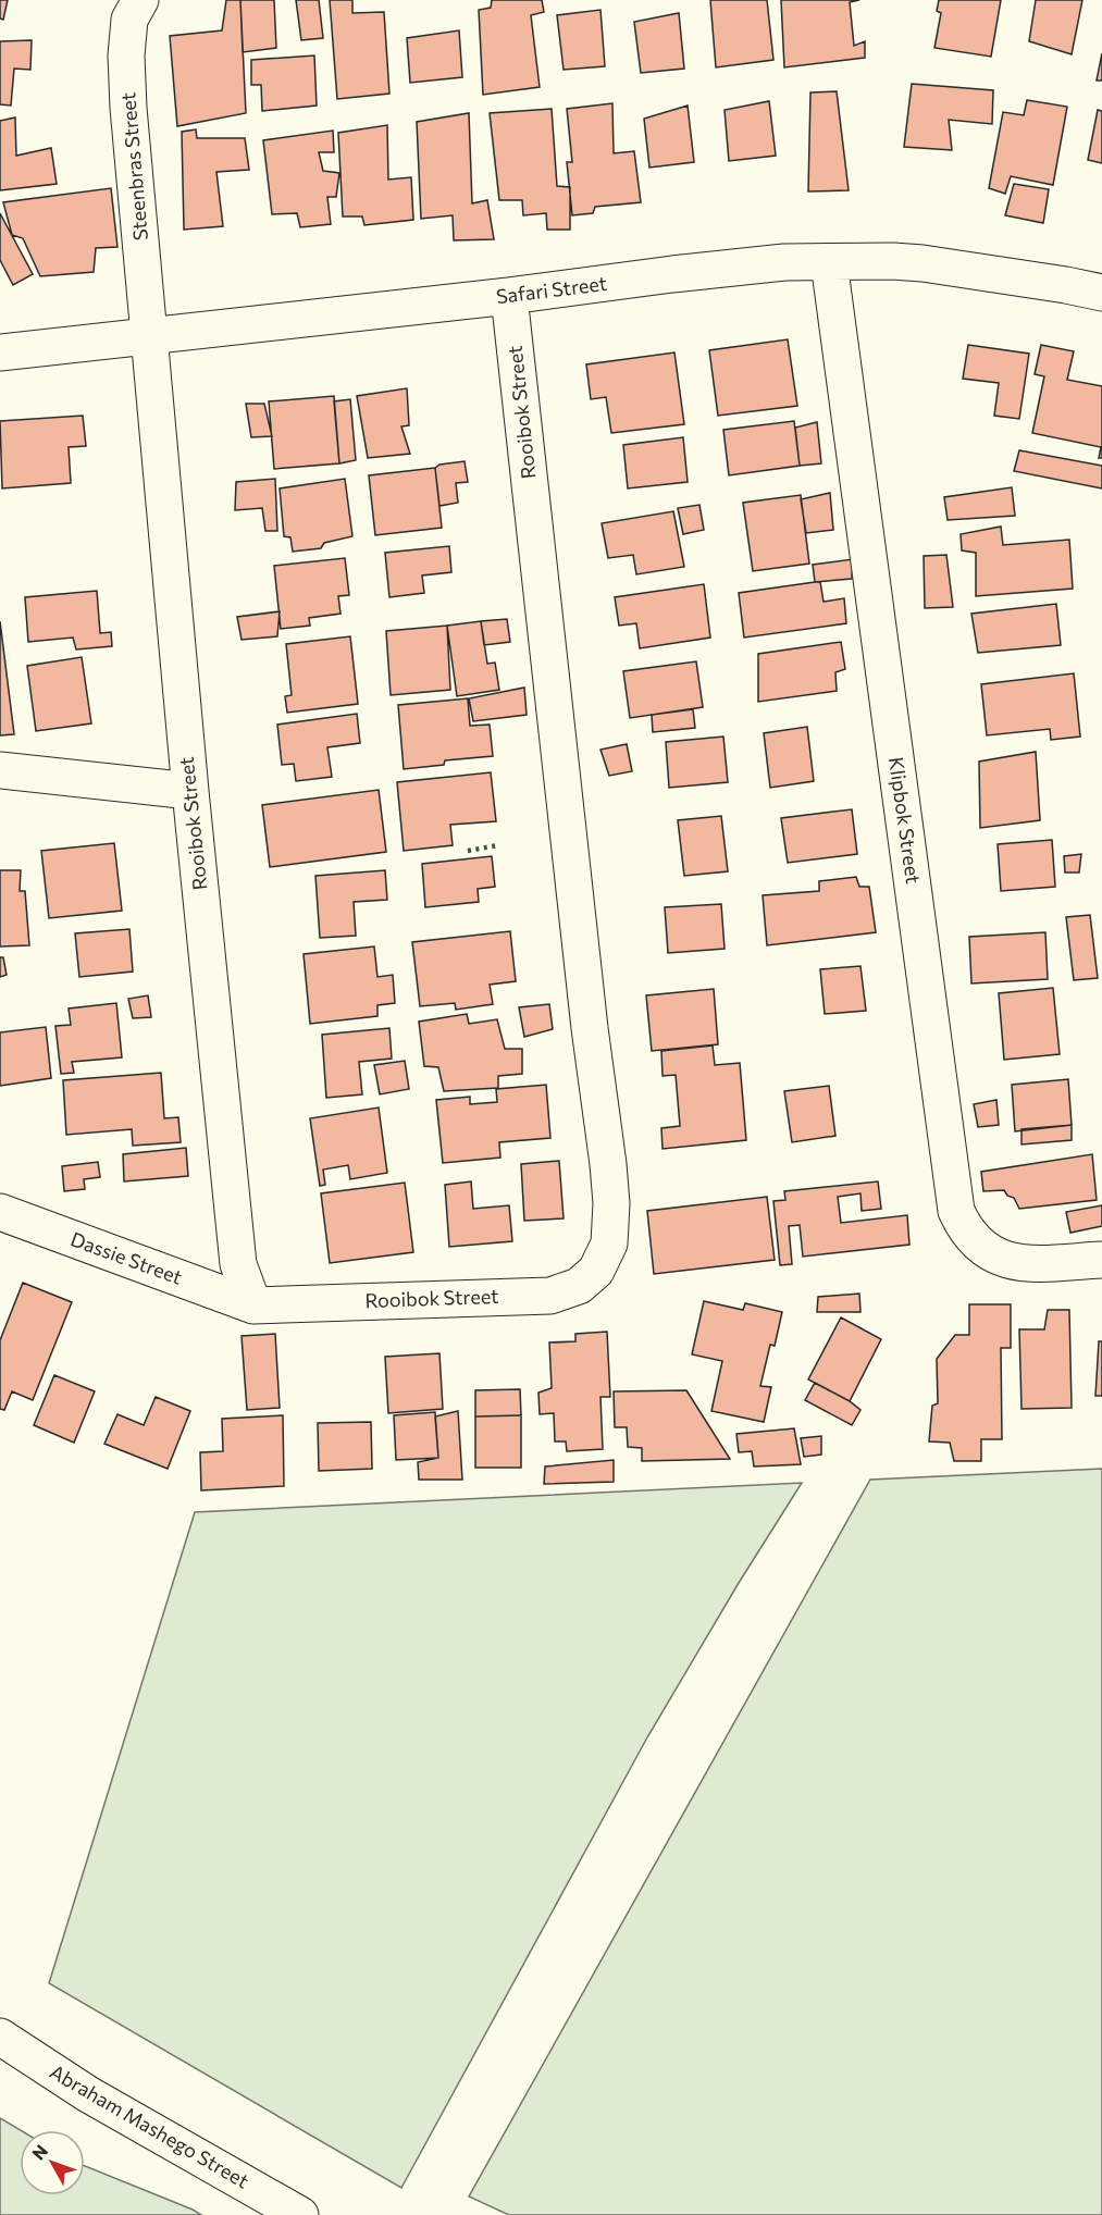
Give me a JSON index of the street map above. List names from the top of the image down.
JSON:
{
  "streets": {
    "street": [
      "Steenbras Street",
      "Safari Street",
      "Rooibok Street",
      "Klipbok Street",
      "Dassie Street",
      "Abraham Mashego Street"
    ]
  },
  "crossings": [
    ["Steenbras Street", "Safari Street"],
    ["Steenbras Street", "Rooibok Street"],
    ["Safari Street", "Rooibok Street"],
    ["Safari Street", "Klipbok Street"],
    ["Rooibok Street", "Dassie Street"]
  ],
  "north": "top left"
}
